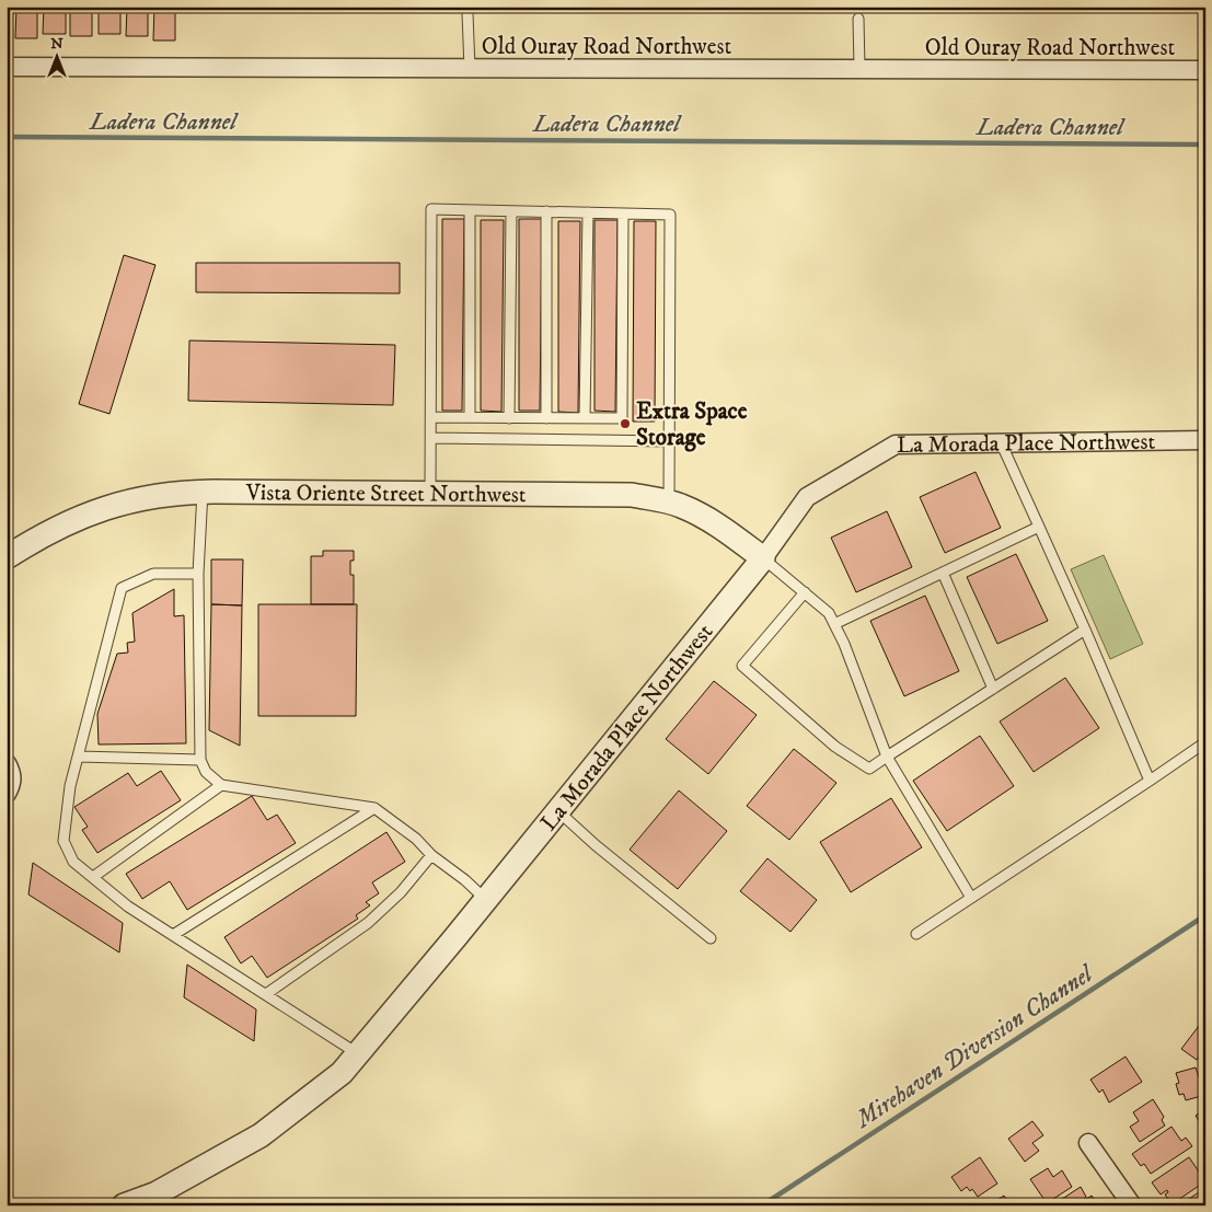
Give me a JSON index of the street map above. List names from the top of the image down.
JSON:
{
  "streets": {
    "street": ["Old Ouray Road Northwest", "La Morada Place Northwest", "Vista Oriente Street Northwest"]
  },
  "crossings": [
    ["La Morada Place Northwest", "Vista Oriente Street Northwest"]
  ],
  "water": ["Ladera Channel", "Mirehaven Diversion Channel"],
  "places": ["Extra Space Storage"],
  "north": "top"
}
